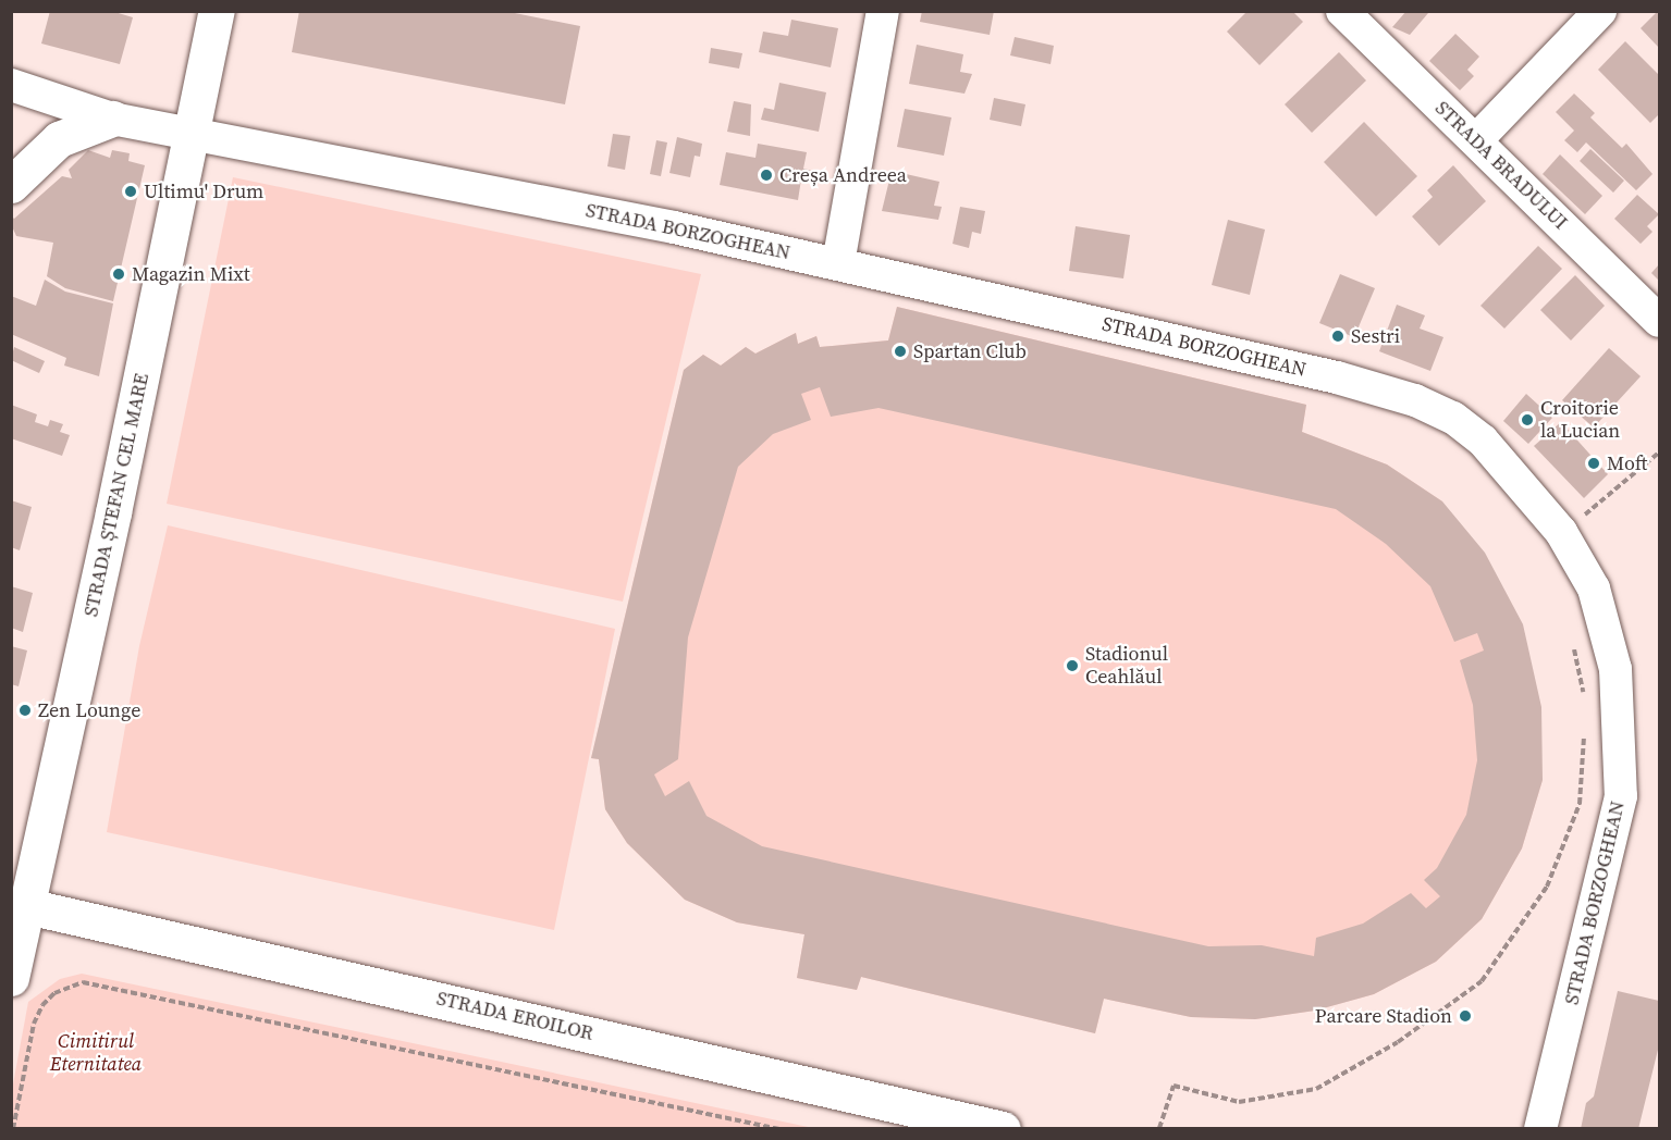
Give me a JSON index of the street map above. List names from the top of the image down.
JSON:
{
  "streets": {
    "street": [
      "STRADA BRADULUI",
      "STRADA BORZOGHEAN",
      "STRADA ȘTEFAN CEL MARE",
      "STRADA EROILOR"
    ]
  },
  "crossings": [
    ["STRADA BORZOGHEAN", "STRADA ȘTEFAN CEL MARE"],
    ["STRADA ȘTEFAN CEL MARE", "STRADA EROILOR"]
  ],
  "parks": ["Cimitirul Eternitatea"],
  "places": [
    "Creșa Andreea",
    "Ultimu' Drum",
    "Magazin Mixt",
    "Sestri",
    "Spartan Club",
    "Croitorie la Lucian",
    "Moft",
    "Stadionul Ceahlăul",
    "Zen Lounge",
    "Parcare Stadion"
  ]
}
